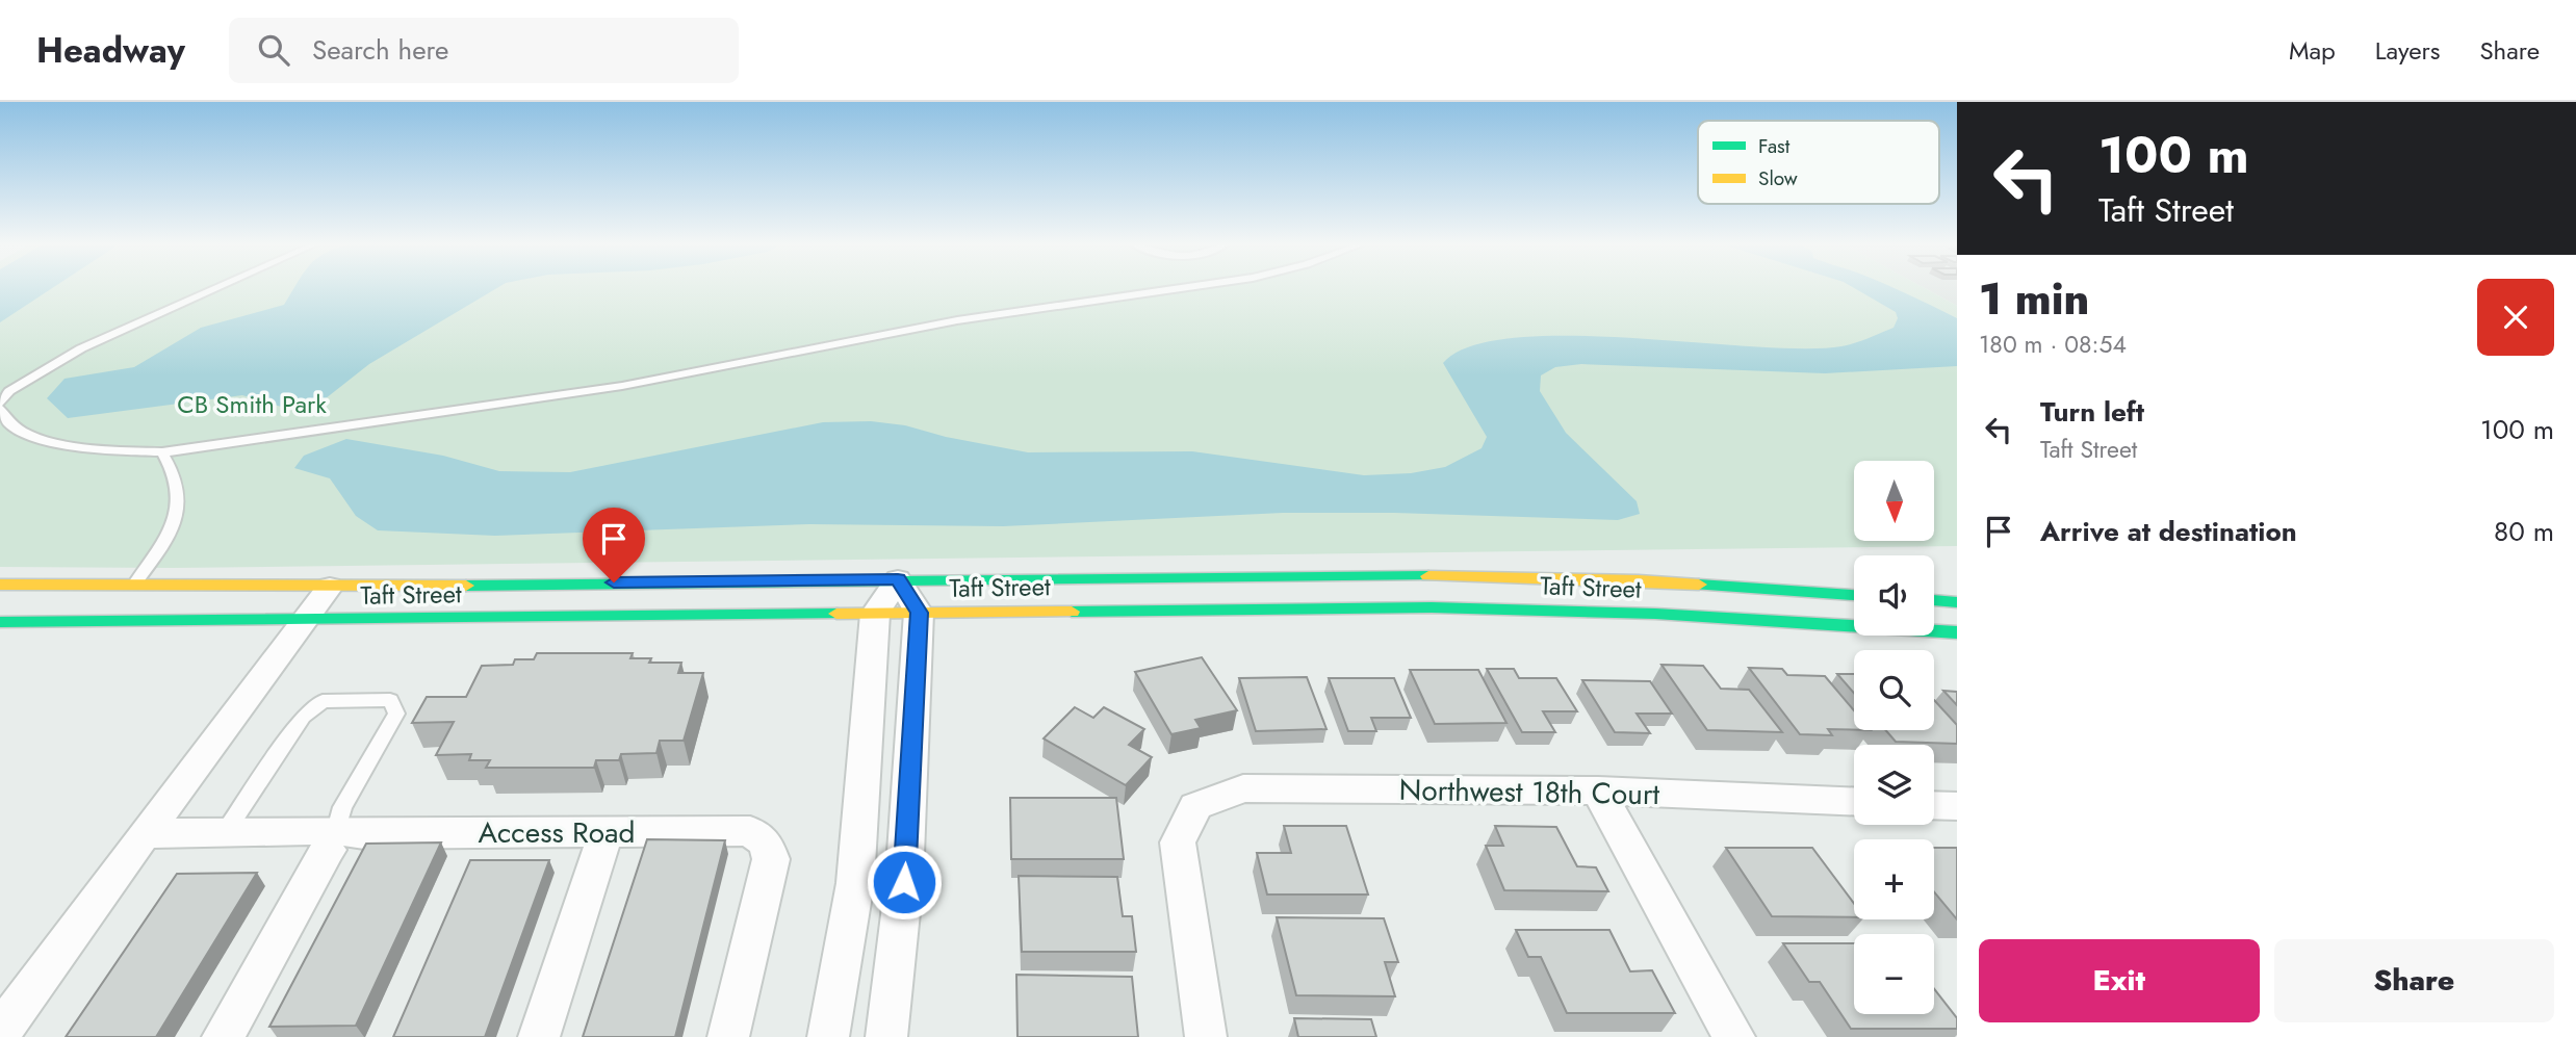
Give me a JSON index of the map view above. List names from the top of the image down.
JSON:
{
  "streets": {
    "street": ["Taft Street", "Northwest 18th Court", "Access Road"]
  },
  "parks": ["CB Smith Park"],
  "legend": ["Fast", "Slow"],
  "north": "bottom",
  "page": {
    "header": "Headway",
    "search": "Search here",
    "nav": ["Map", "Layers", "Share"],
    "turn": ["100 m", "Taft Street"],
    "heading": ["1 min", "180 m · 08:54"],
    "list": [
      {
        "name": "Turn left",
        "note": "Taft Street",
        "value": "100 m"
      },
      {
        "name": "Arrive at destination",
        "value": "80 m"
      }
    ],
    "map_buttons": ["+", "−"],
    "buttons": ["Exit", "Share"]
  }
}
